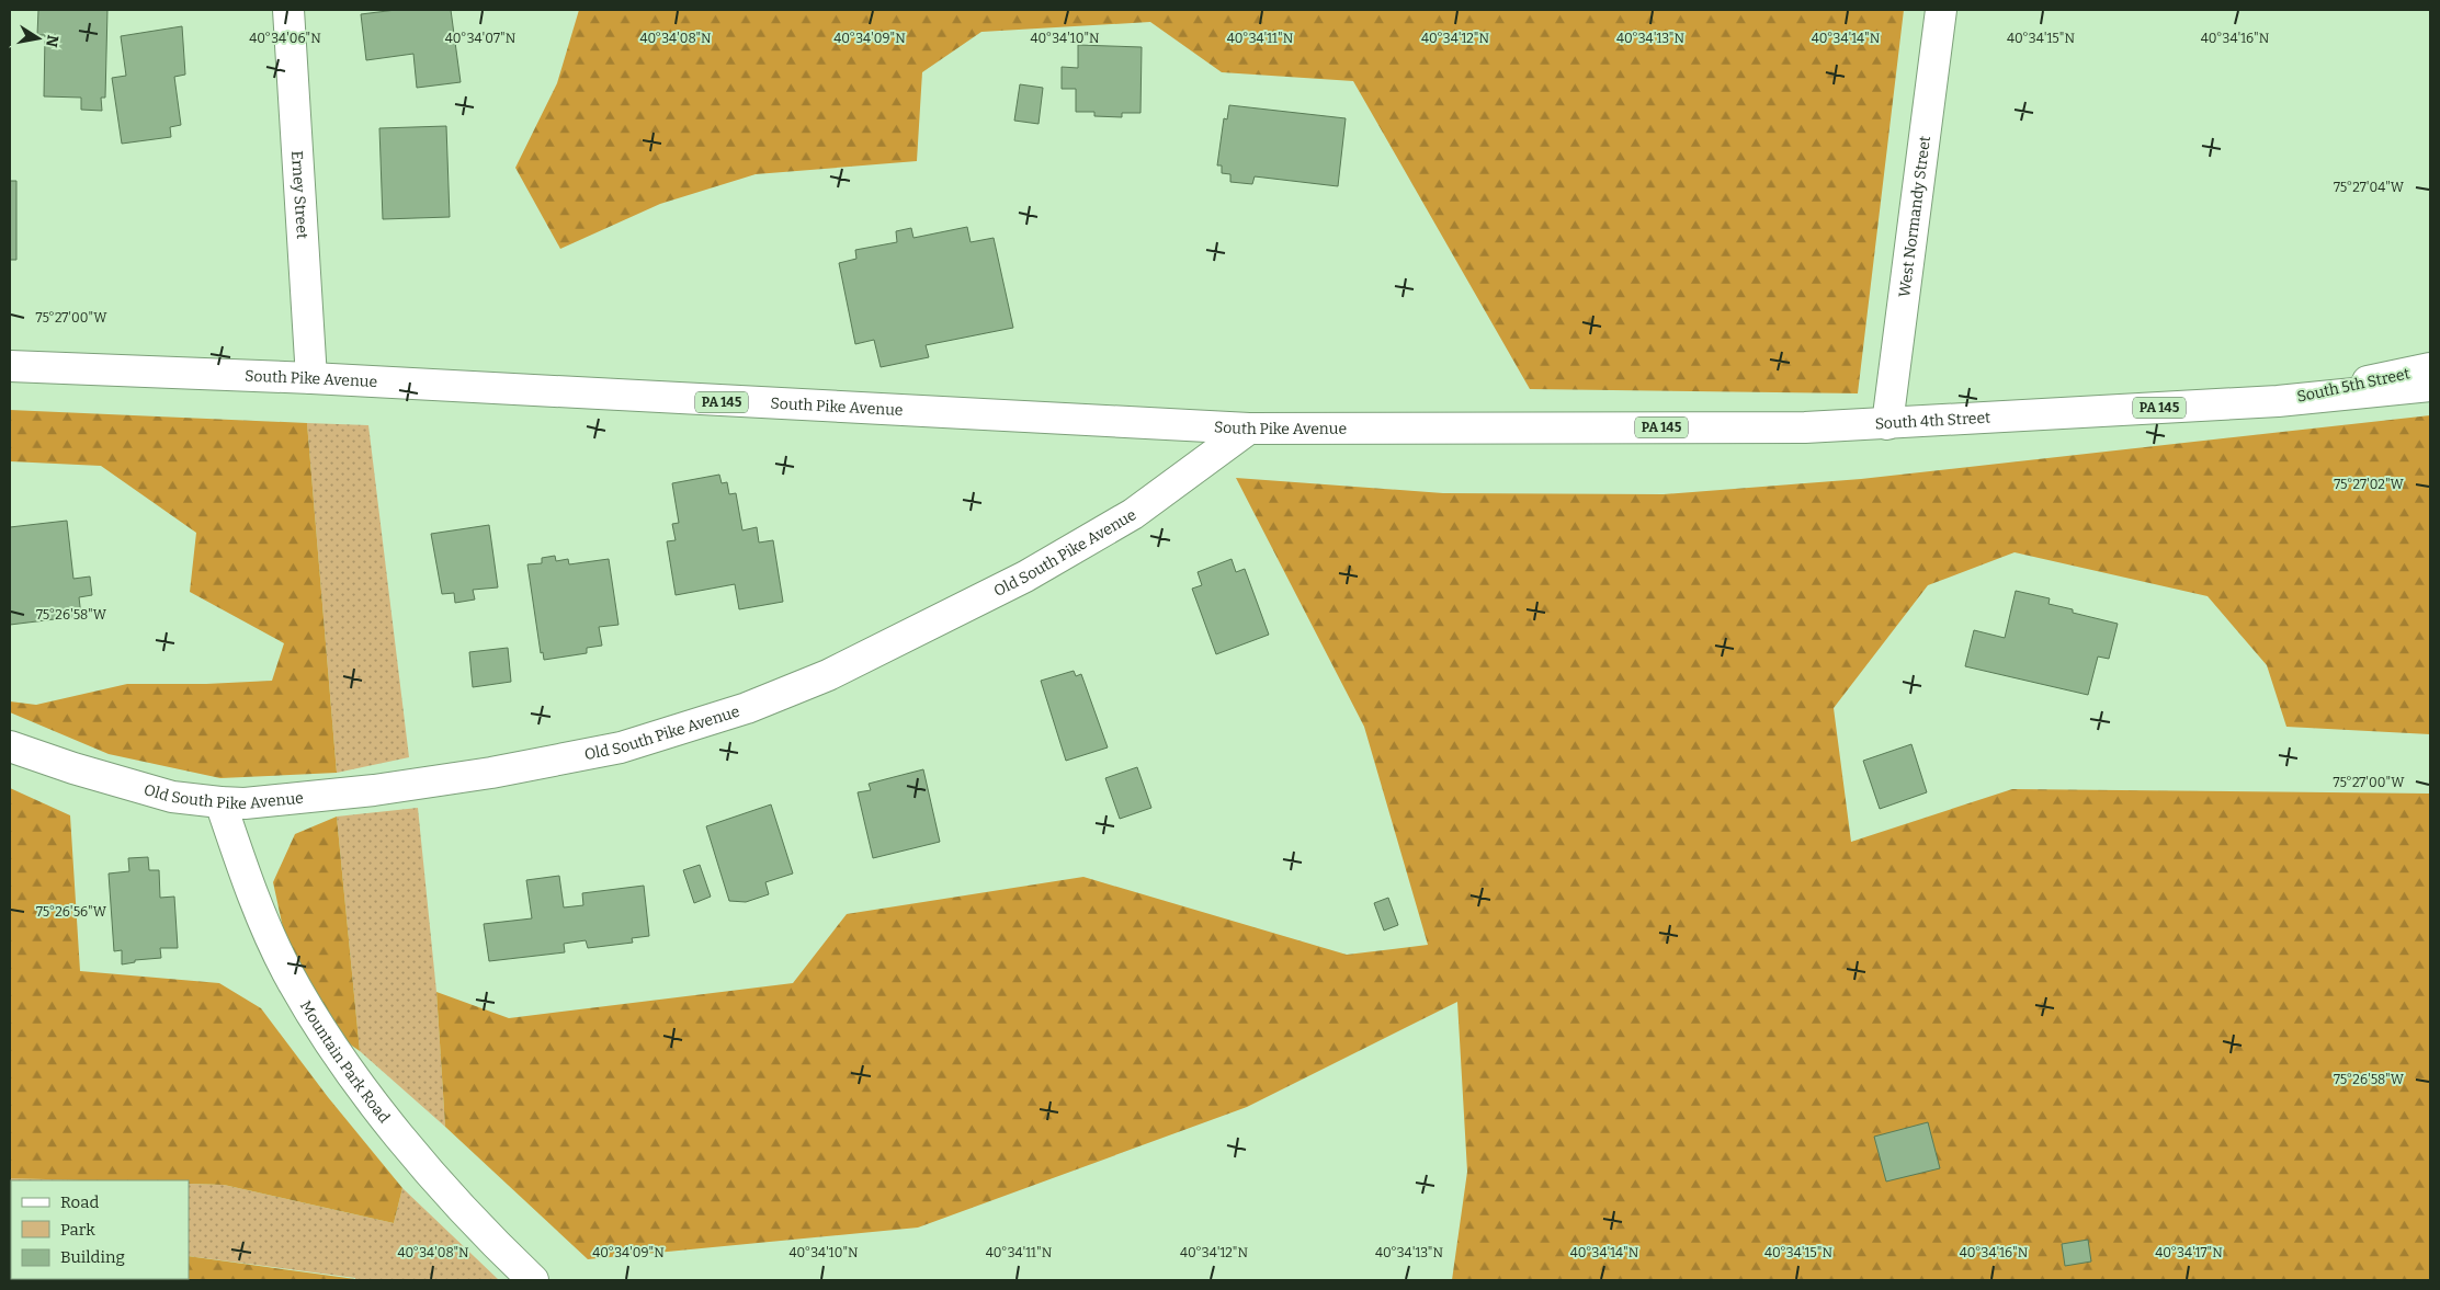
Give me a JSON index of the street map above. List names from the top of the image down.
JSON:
{
  "streets": {
    "street": [
      "Erney Street",
      "West Normandy Street",
      "South Pike Avenue",
      "South 5th Street",
      "PA 145",
      "South 4th Street",
      "Old South Pike Avenue",
      "Mountain Park Road"
    ]
  },
  "crossings": [
    ["Erney Street", "South Pike Avenue"],
    ["West Normandy Street", "South 4th Street"],
    ["South Pike Avenue", "South 4th Street"],
    ["South Pike Avenue", "Old South Pike Avenue"],
    ["South 5th Street", "South 4th Street"],
    ["Old South Pike Avenue", "Mountain Park Road"]
  ],
  "legend": ["Road", "Park", "Building"],
  "north": "right",
  "coordinates": [
    "40°34'06\"N",
    "40°34'07\"N",
    "40°34'08\"N",
    "40°34'09\"N",
    "40°34'10\"N",
    "40°34'11\"N",
    "40°34'12\"N",
    "40°34'13\"N",
    "40°34'14\"N",
    "40°34'15\"N",
    "40°34'16\"N",
    "75°27'04\"W",
    "75°27'00\"W",
    "75°27'02\"W",
    "75°26'58\"W",
    "75°26'56\"W",
    "40°34'17\"N"
  ]
}
